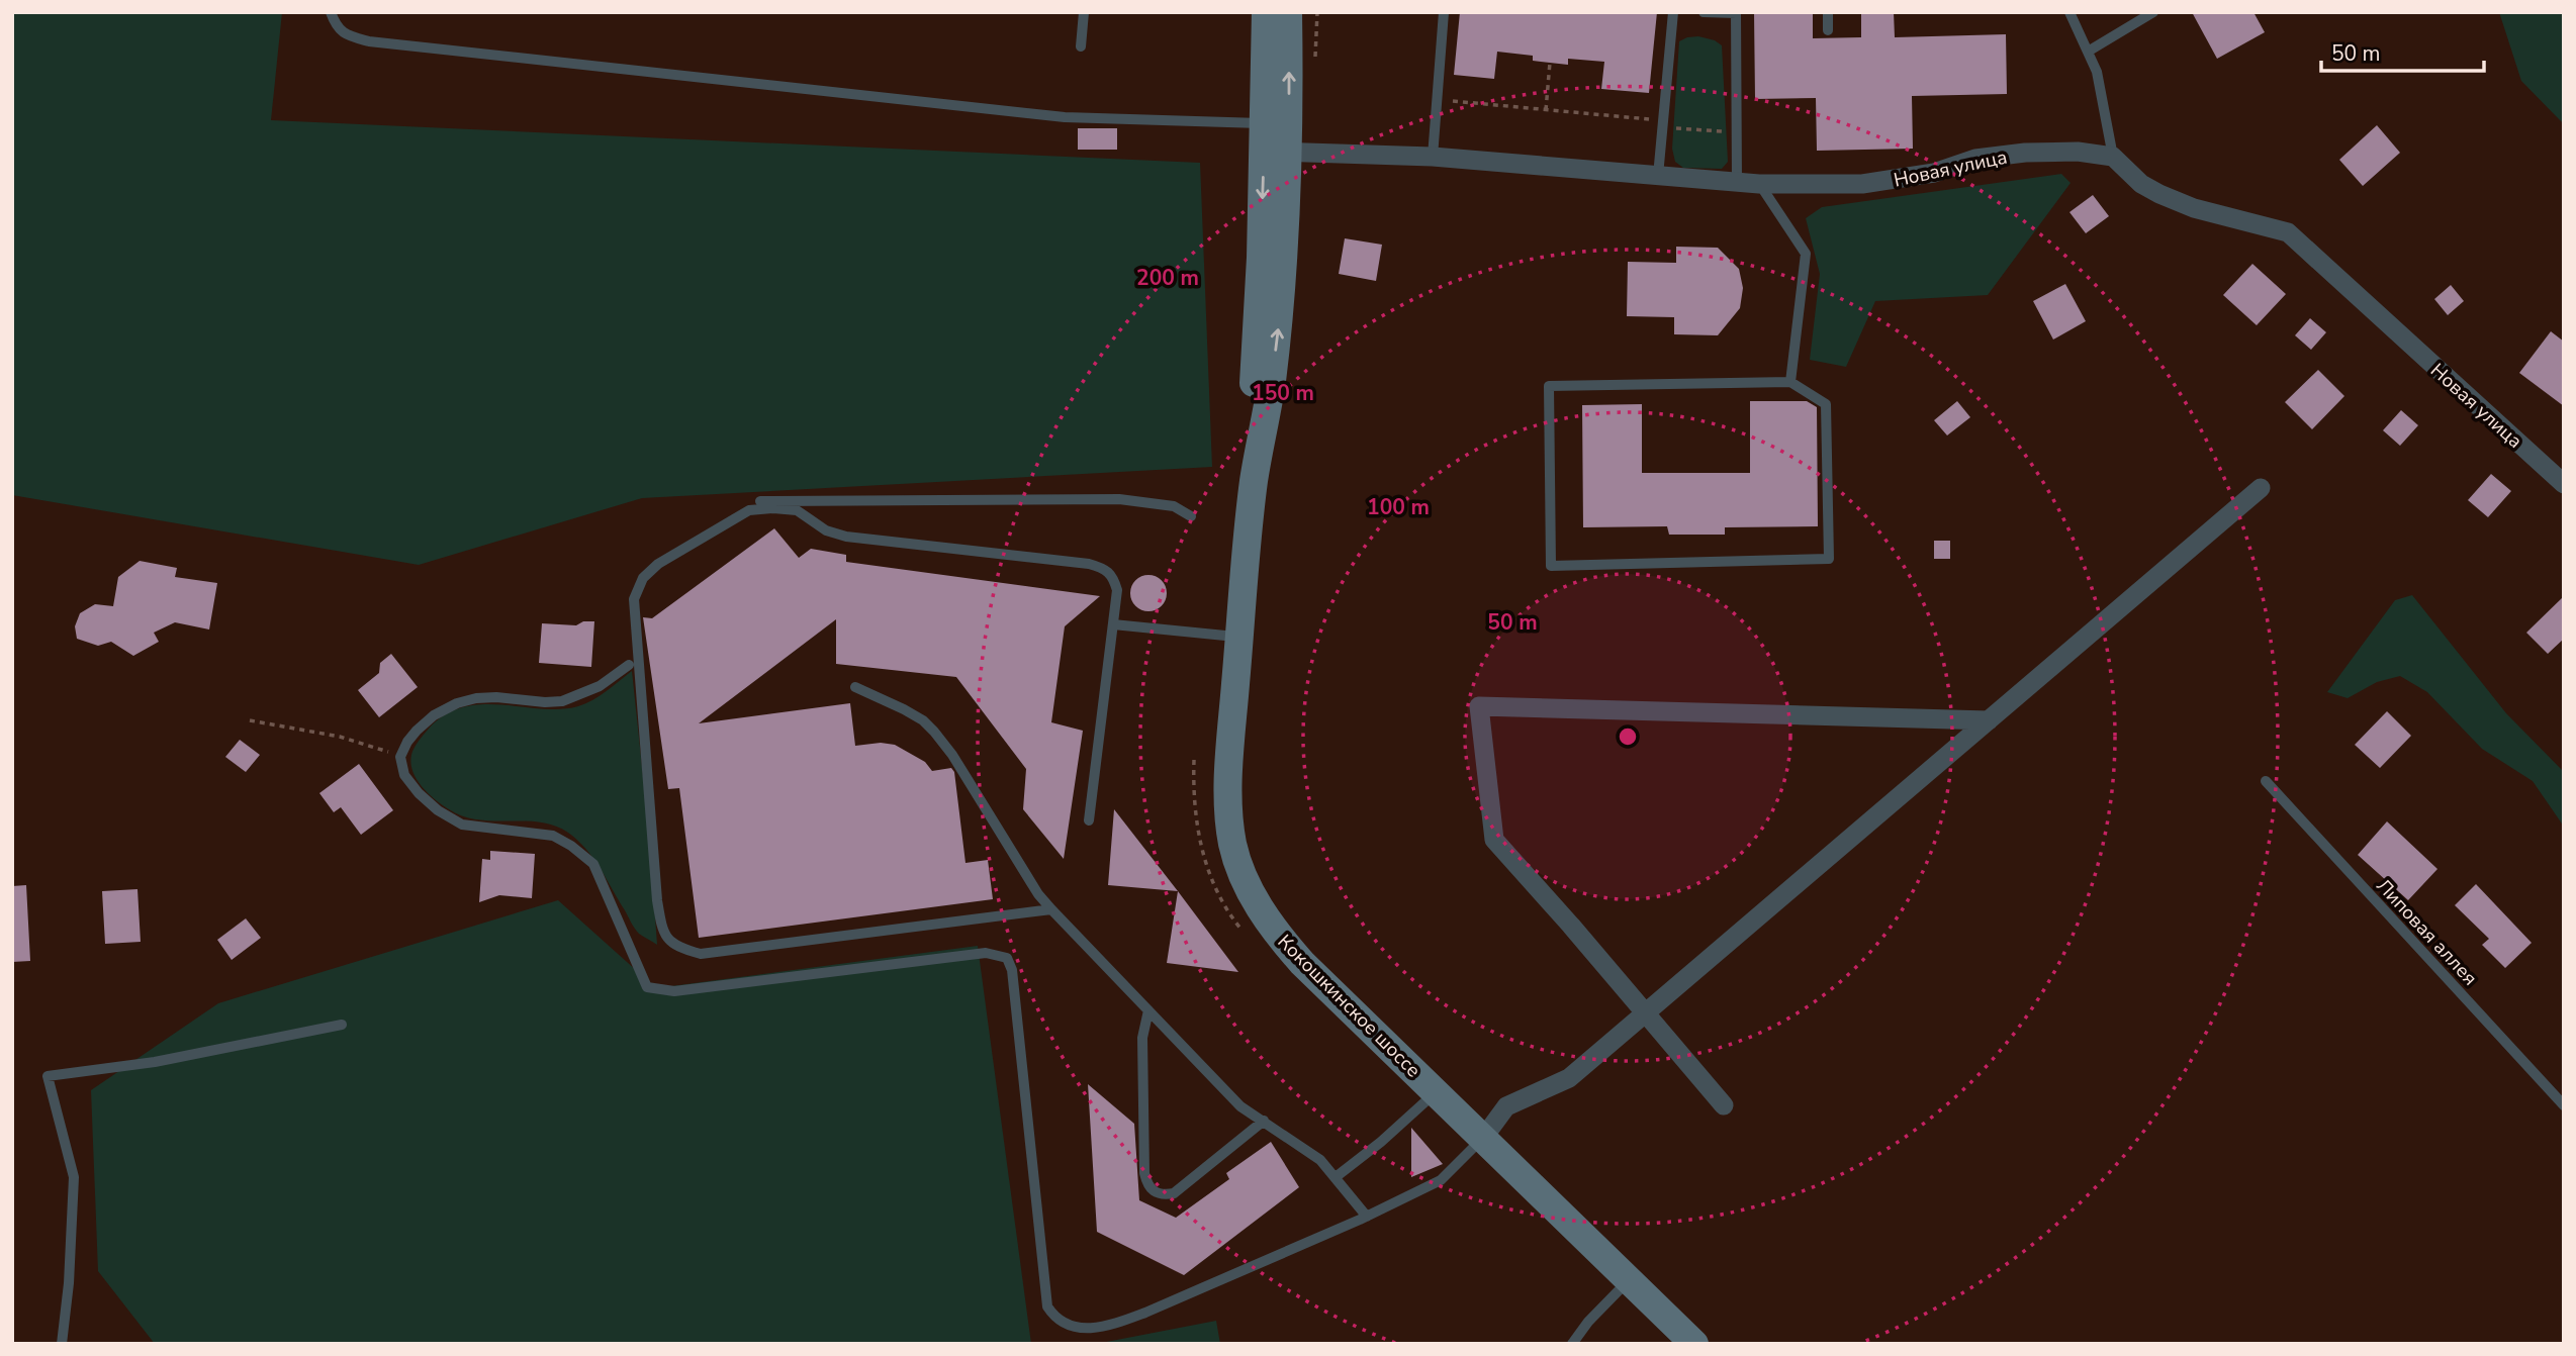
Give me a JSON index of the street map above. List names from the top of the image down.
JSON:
{
  "streets": {
    "main road": ["Кокошкинское шоссе"],
    "street": ["Новая улица"],
    "lane": ["Липовая аллея"]
  },
  "crossings": [
    ["Новая улица", "Кокошкинское шоссе"]
  ],
  "scale_bar": "50 m",
  "rings": [
    "200 m",
    "150 m",
    "100 m",
    "50 m"
  ]
}
